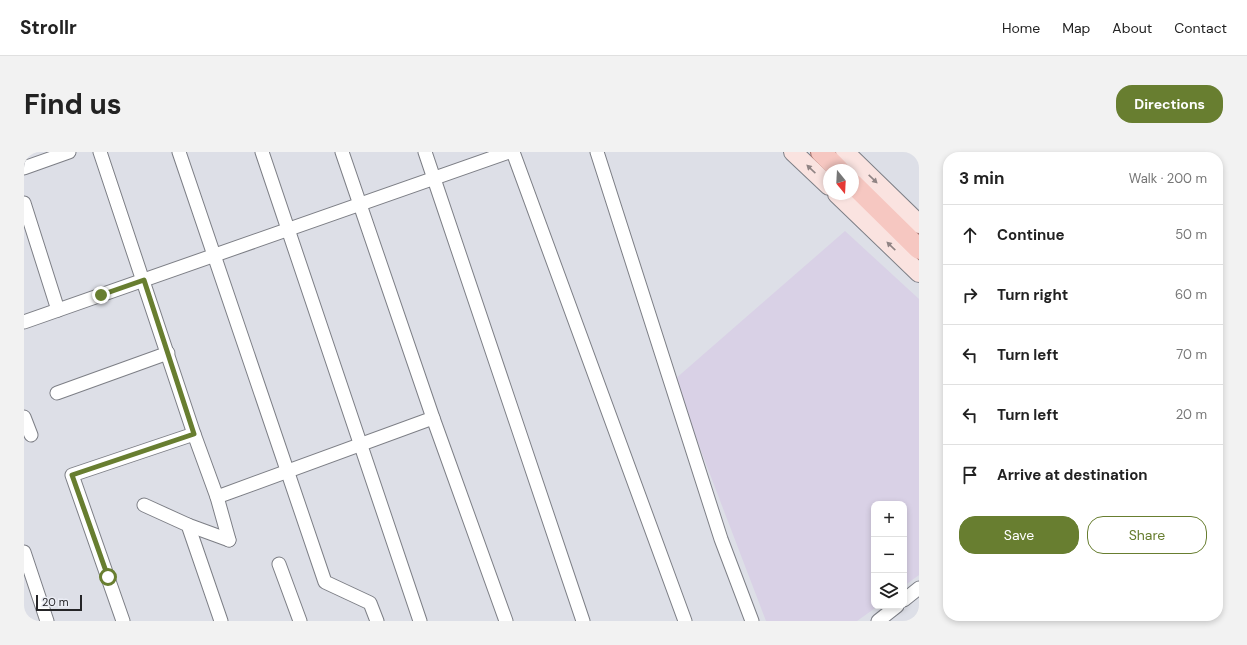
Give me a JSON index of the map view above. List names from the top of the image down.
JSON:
{
  "scale_bar": "20 m",
  "north": "bottom",
  "page": {
    "header": "Strollr",
    "nav": [
      "Home",
      "Map",
      "About",
      "Contact"
    ],
    "buttons": [
      "Directions",
      ["Save", "Share"]
    ],
    "title": "Find us",
    "heading": ["3 min", "Walk · 200 m"],
    "list": [
      ["Continue", "50 m"],
      ["Turn right", "60 m"],
      ["Turn left", "70 m"],
      ["Turn left", "20 m"],
      "Arrive at destination"
    ],
    "map_buttons": ["+", "−"],
    "scale": "20 m"
  }
}
